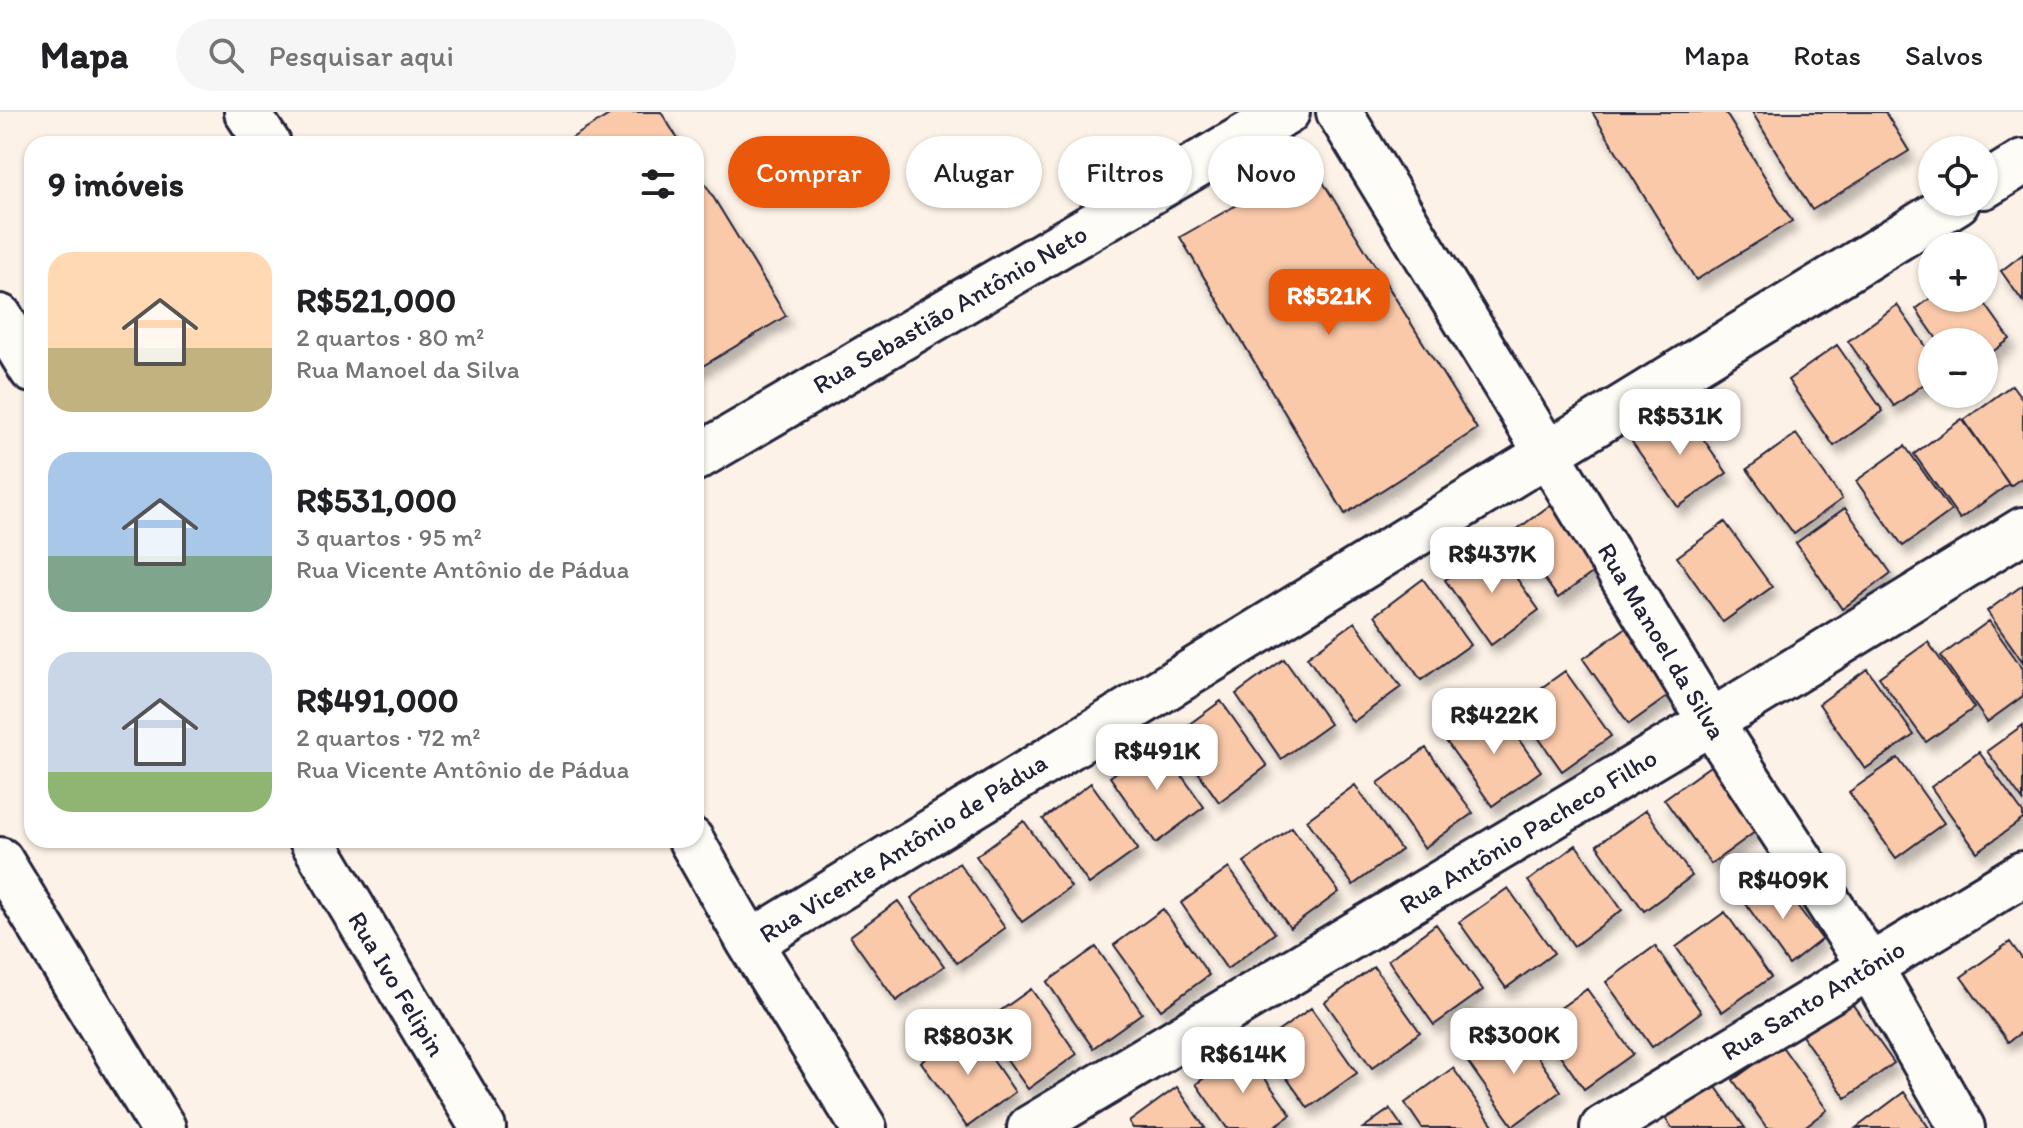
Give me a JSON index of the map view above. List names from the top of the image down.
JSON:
{
  "streets": {
    "street": [
      "Rua Sebastião Antônio Neto",
      "Rua Manoel da Silva",
      "Rua Antônio Pacheco Filho",
      "Rua Vicente Antônio de Pádua",
      "Rua Ivo Felipin",
      "Rua Santo Antônio"
    ]
  },
  "crossings": [
    ["Rua Manoel da Silva", "Rua Antônio Pacheco Filho"],
    ["Rua Manoel da Silva", "Rua Vicente Antônio de Pádua"],
    ["Rua Manoel da Silva", "Rua Santo Antônio"]
  ],
  "page": {
    "header": "Mapa",
    "search": "Pesquisar aqui",
    "nav": ["Mapa", "Rotas", "Salvos"],
    "map_buttons": ["+", "−"],
    "chip": [
      "Comprar",
      "Alugar",
      "Filtros",
      "Novo"
    ],
    "heading": "9 imóveis",
    "list": [
      {
        "name": "R$521,000",
        "note": "2 quartos · 80 m² · Rua Manoel da Silva"
      },
      {
        "name": "R$531,000",
        "note": "3 quartos · 95 m² · Rua Vicente Antônio de Pádua"
      },
      {
        "name": "R$491,000",
        "note": "2 quartos · 72 m² · Rua Vicente Antônio de Pádua"
      }
    ],
    "price": [
      "R$521K",
      "R$531K",
      "R$437K",
      "R$422K",
      "R$491K",
      "R$409K",
      "R$300K",
      "R$803K",
      "R$614K"
    ]
  }
}
